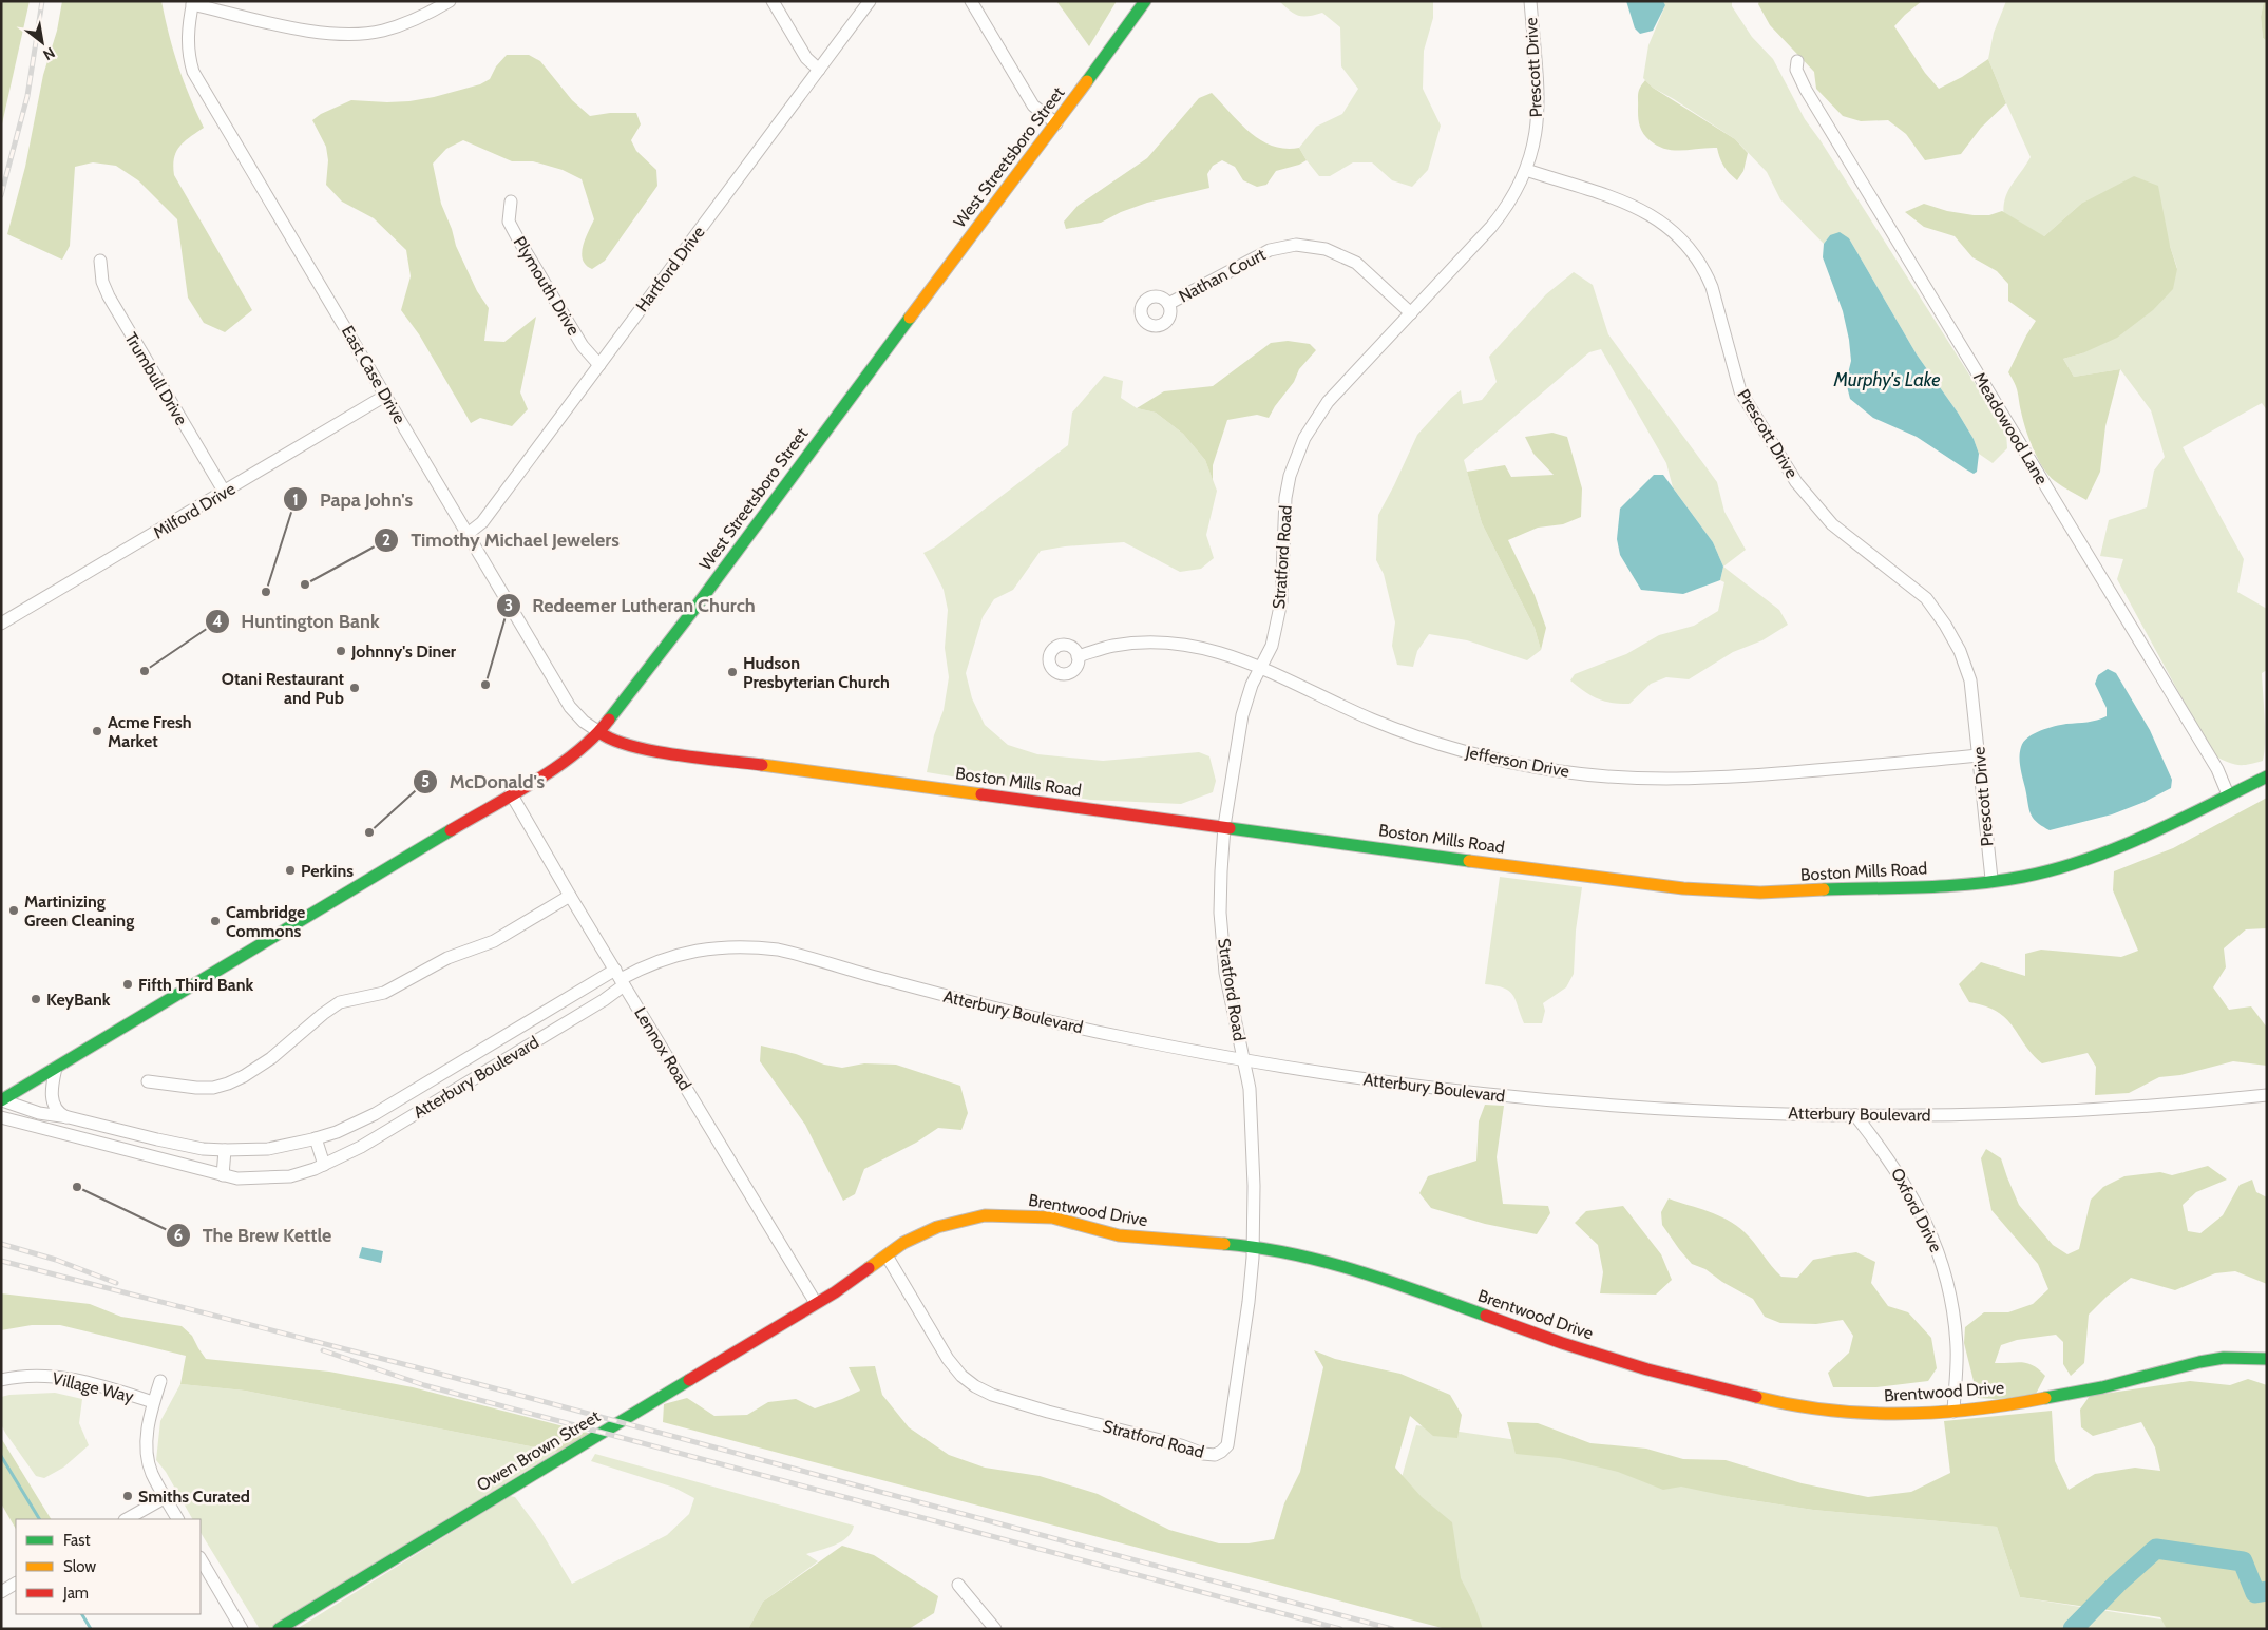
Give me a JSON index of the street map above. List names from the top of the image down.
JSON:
{
  "streets": {
    "street": [
      "Prescott Drive",
      "West Streetsboro Street",
      "Hartford Drive",
      "Nathan Court",
      "Plymouth Drive",
      "East Case Drive",
      "Trumbull Drive",
      "Meadowood Lane",
      "Milford Drive",
      "Stratford Road",
      "Jefferson Drive",
      "Boston Mills Road",
      "Atterbury Boulevard",
      "Lennox Road",
      "Brentwood Drive",
      "Oxford Drive",
      "Village Way",
      "Owen Brown Street"
    ]
  },
  "crossings": [
    ["Prescott Drive", "Stratford Road"],
    ["Prescott Drive", "Jefferson Drive"],
    ["Prescott Drive", "Boston Mills Road"],
    ["West Streetsboro Street", "East Case Drive"],
    ["West Streetsboro Street", "Boston Mills Road"],
    ["West Streetsboro Street", "Atterbury Boulevard"],
    ["West Streetsboro Street", "Lennox Road"],
    ["Hartford Drive", "Plymouth Drive"],
    ["Hartford Drive", "East Case Drive"],
    ["Nathan Court", "Stratford Road"],
    ["East Case Drive", "Milford Drive"],
    ["East Case Drive", "Boston Mills Road"],
    ["Trumbull Drive", "Milford Drive"],
    ["Meadowood Lane", "Boston Mills Road"],
    ["Stratford Road", "Jefferson Drive"],
    ["Stratford Road", "Boston Mills Road"],
    ["Stratford Road", "Atterbury Boulevard"],
    ["Stratford Road", "Brentwood Drive"],
    ["Atterbury Boulevard", "Lennox Road"],
    ["Atterbury Boulevard", "Oxford Drive"],
    ["Lennox Road", "Brentwood Drive"],
    ["Lennox Road", "Owen Brown Street"],
    ["Brentwood Drive", "Oxford Drive"],
    ["Brentwood Drive", "Owen Brown Street"]
  ],
  "water": ["Murphy's Lake"],
  "places": [
    "Timothy Michael Jewelers",
    "Papa John's",
    "Johnny's Diner",
    "Huntington Bank",
    "Hudson Presbyterian Church",
    "Redeemer Lutheran Church",
    "Otani Restaurant and Pub",
    "Acme Fresh Market",
    "McDonald's",
    "Perkins",
    "Martinizing Green Cleaning",
    "Cambridge Commons",
    "Fifth Third Bank",
    "KeyBank",
    "The Brew Kettle",
    "Smiths Curated"
  ],
  "legend": ["Fast", "Slow", "Jam"],
  "north": "bottom right"
}
